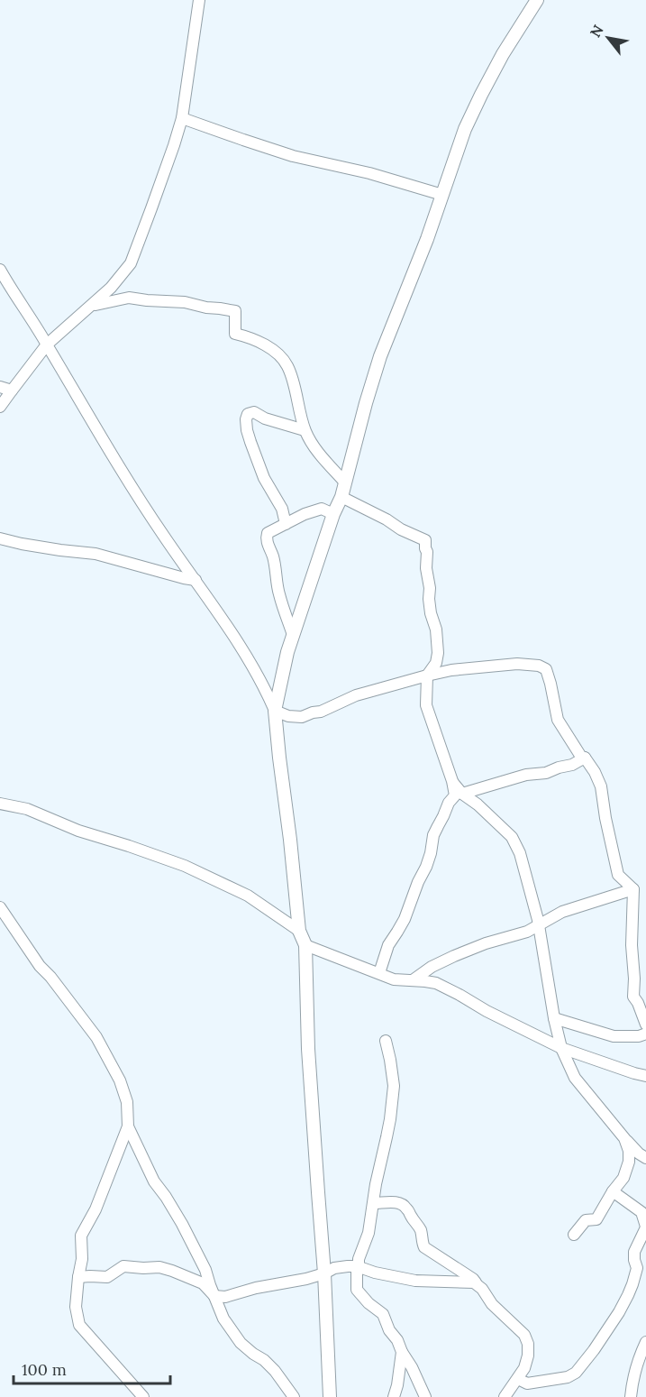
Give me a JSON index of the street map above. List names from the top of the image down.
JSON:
{
  "scale_bar": "100 m",
  "north": "top left"
}
